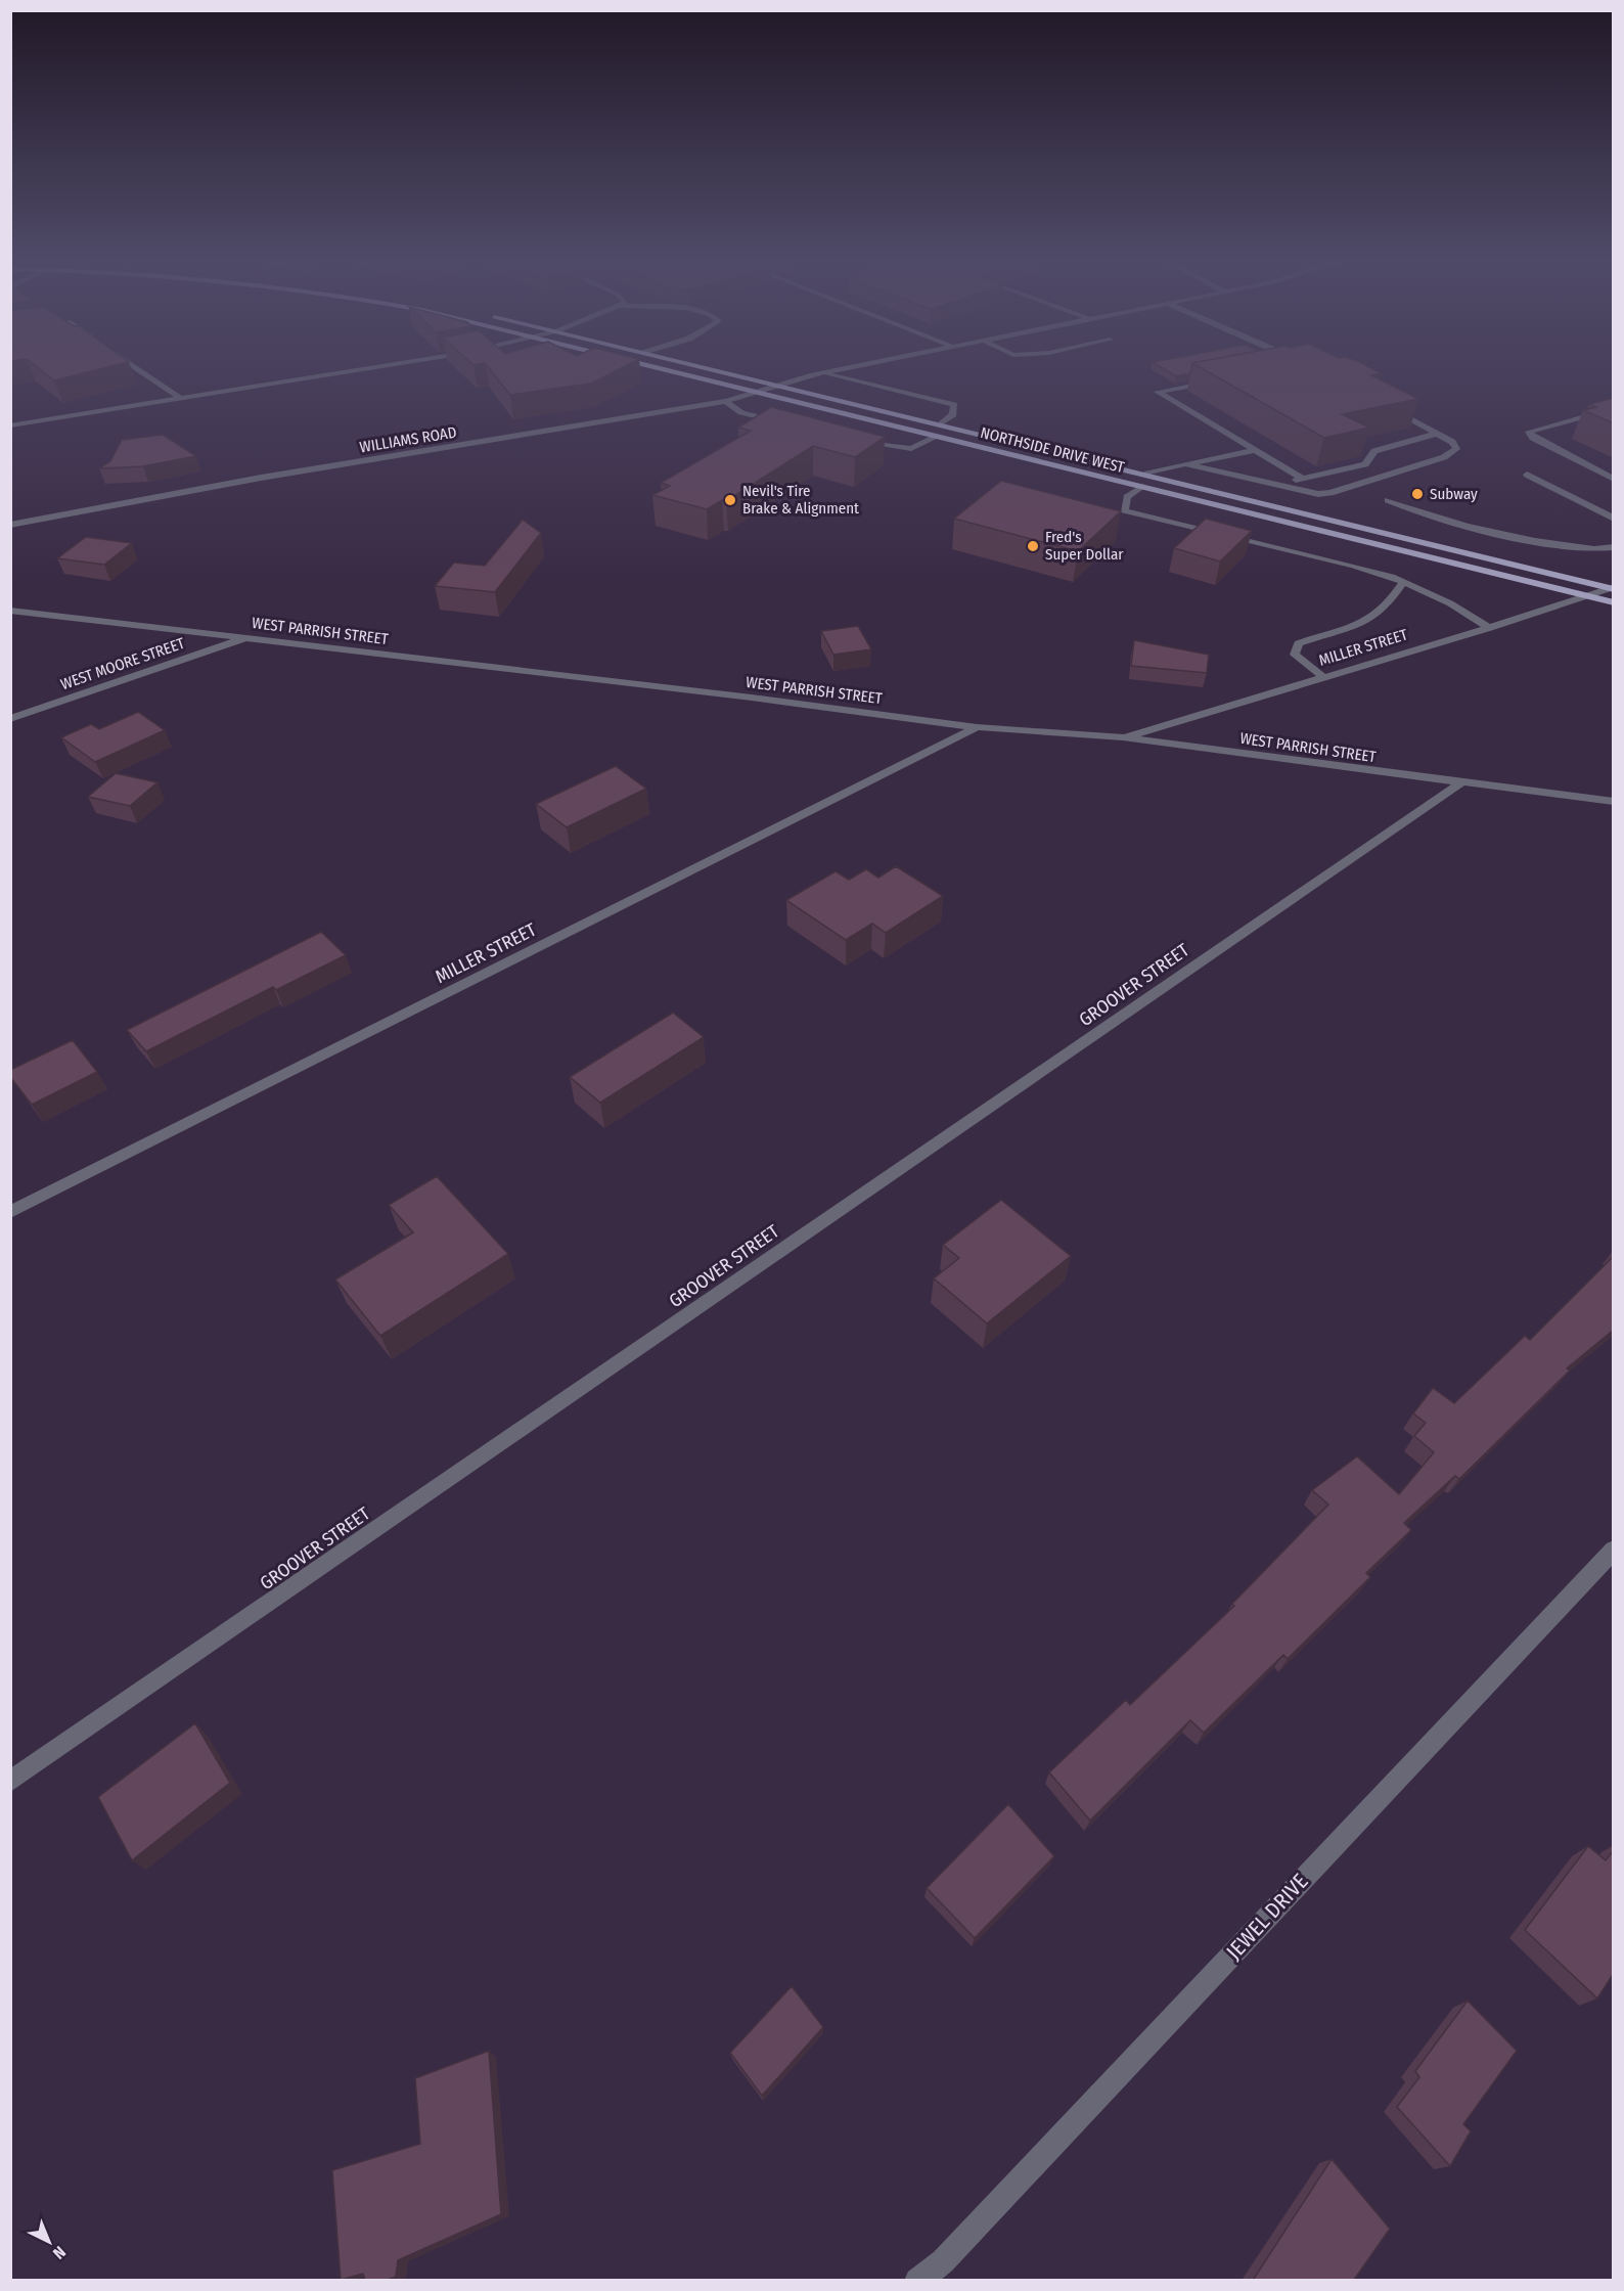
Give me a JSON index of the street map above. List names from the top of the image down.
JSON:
{
  "streets": {
    "main road": ["NORTHSIDE DRIVE WEST"],
    "street": [
      "WILLIAMS ROAD",
      "WEST PARRISH STREET",
      "MILLER STREET",
      "WEST MOORE STREET",
      "GROOVER STREET",
      "JEWEL DRIVE"
    ]
  },
  "crossings": [
    ["WILLIAMS ROAD", "NORTHSIDE DRIVE WEST"],
    ["NORTHSIDE DRIVE WEST", "MILLER STREET"],
    ["WEST PARRISH STREET", "MILLER STREET"],
    ["WEST PARRISH STREET", "WEST MOORE STREET"],
    ["WEST PARRISH STREET", "GROOVER STREET"]
  ],
  "places": ["Subway", "Nevil's Tire Brake & Alignment", "Fred's Super Dollar"],
  "north": "bottom right"
}
